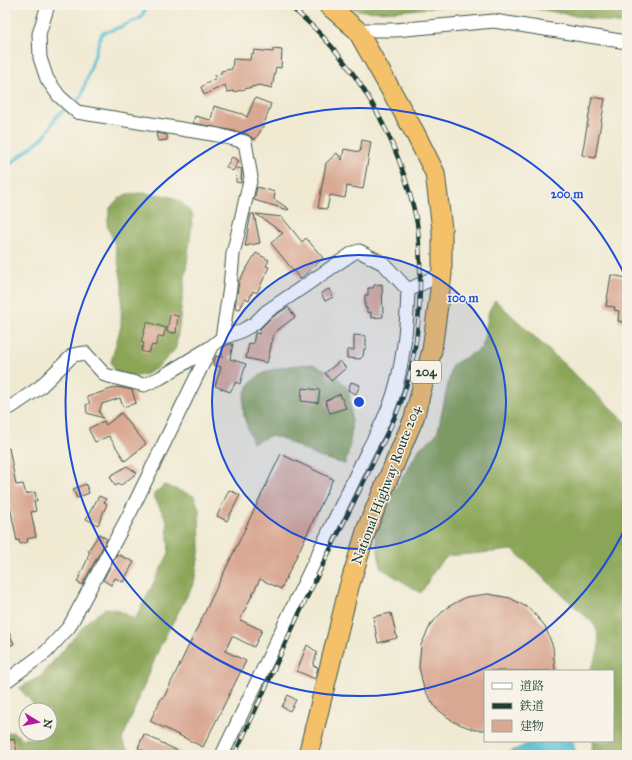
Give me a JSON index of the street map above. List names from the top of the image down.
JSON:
{
  "streets": {
    "highway": ["204", "National Highway Route 204"]
  },
  "legend": ["道路", "鉄道", "建物"],
  "north": "right",
  "rings": ["200 m", "100 m"]
}
